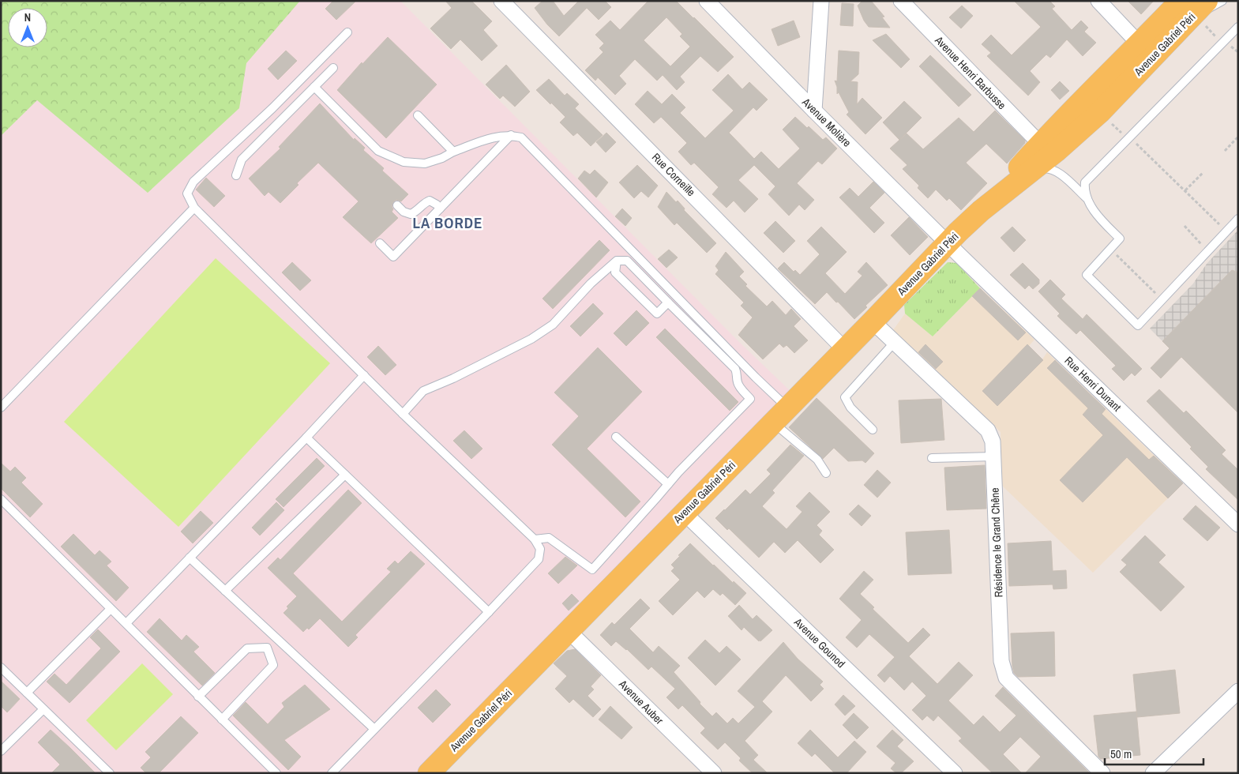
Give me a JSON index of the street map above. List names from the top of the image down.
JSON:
{
  "streets": {
    "main road": ["Avenue Gabriel Péri"],
    "street": [
      "Avenue Henri Barbusse",
      "Avenue Molière",
      "Rue Corneille",
      "Rue Henri Dunant",
      "Résidence le Grand Chêne",
      "Avenue Gounod",
      "Avenue Auber"
    ]
  },
  "crossings": [
    ["Avenue Gabriel Péri", "Avenue Henri Barbusse"],
    ["Avenue Gabriel Péri", "Avenue Molière"],
    ["Avenue Gabriel Péri", "Rue Corneille"],
    ["Avenue Gabriel Péri", "Rue Henri Dunant"],
    ["Avenue Gabriel Péri", "Résidence le Grand Chêne"],
    ["Avenue Gabriel Péri", "Avenue Gounod"],
    ["Avenue Gabriel Péri", "Avenue Auber"],
    ["Avenue Molière", "Rue Henri Dunant"]
  ],
  "districts": ["LA BORDE"],
  "scale_bar": "50 m",
  "north": "top"
}
